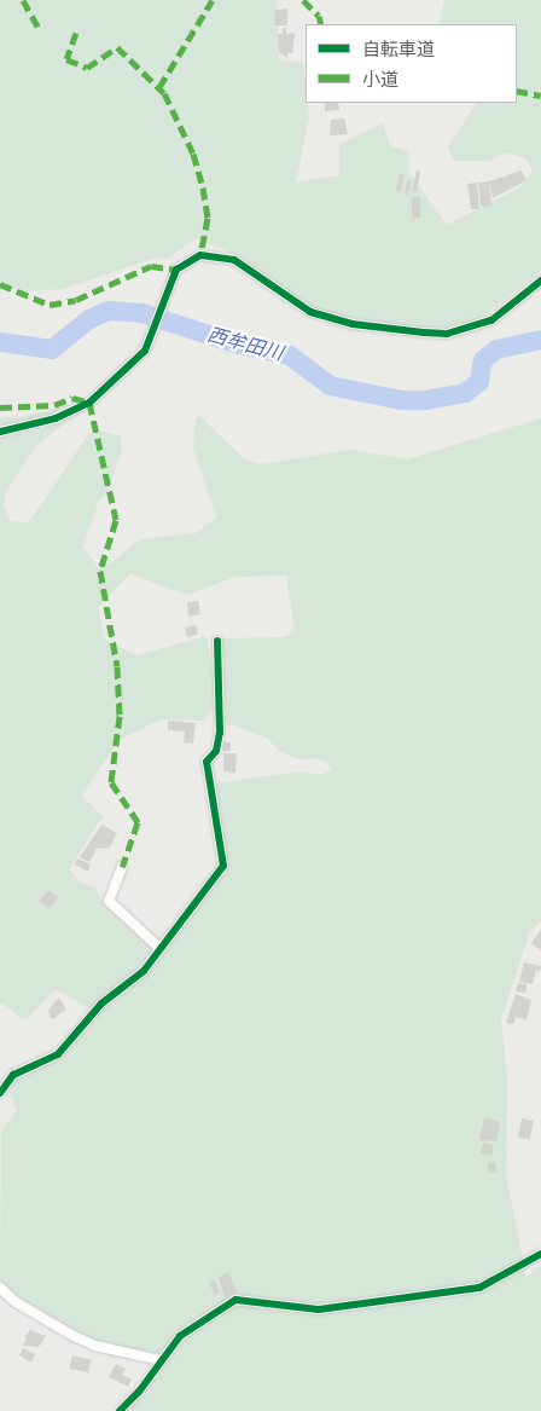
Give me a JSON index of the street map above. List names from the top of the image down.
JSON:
{
  "water": ["西牟田川"],
  "legend": ["自転車道", "小道"]
}
